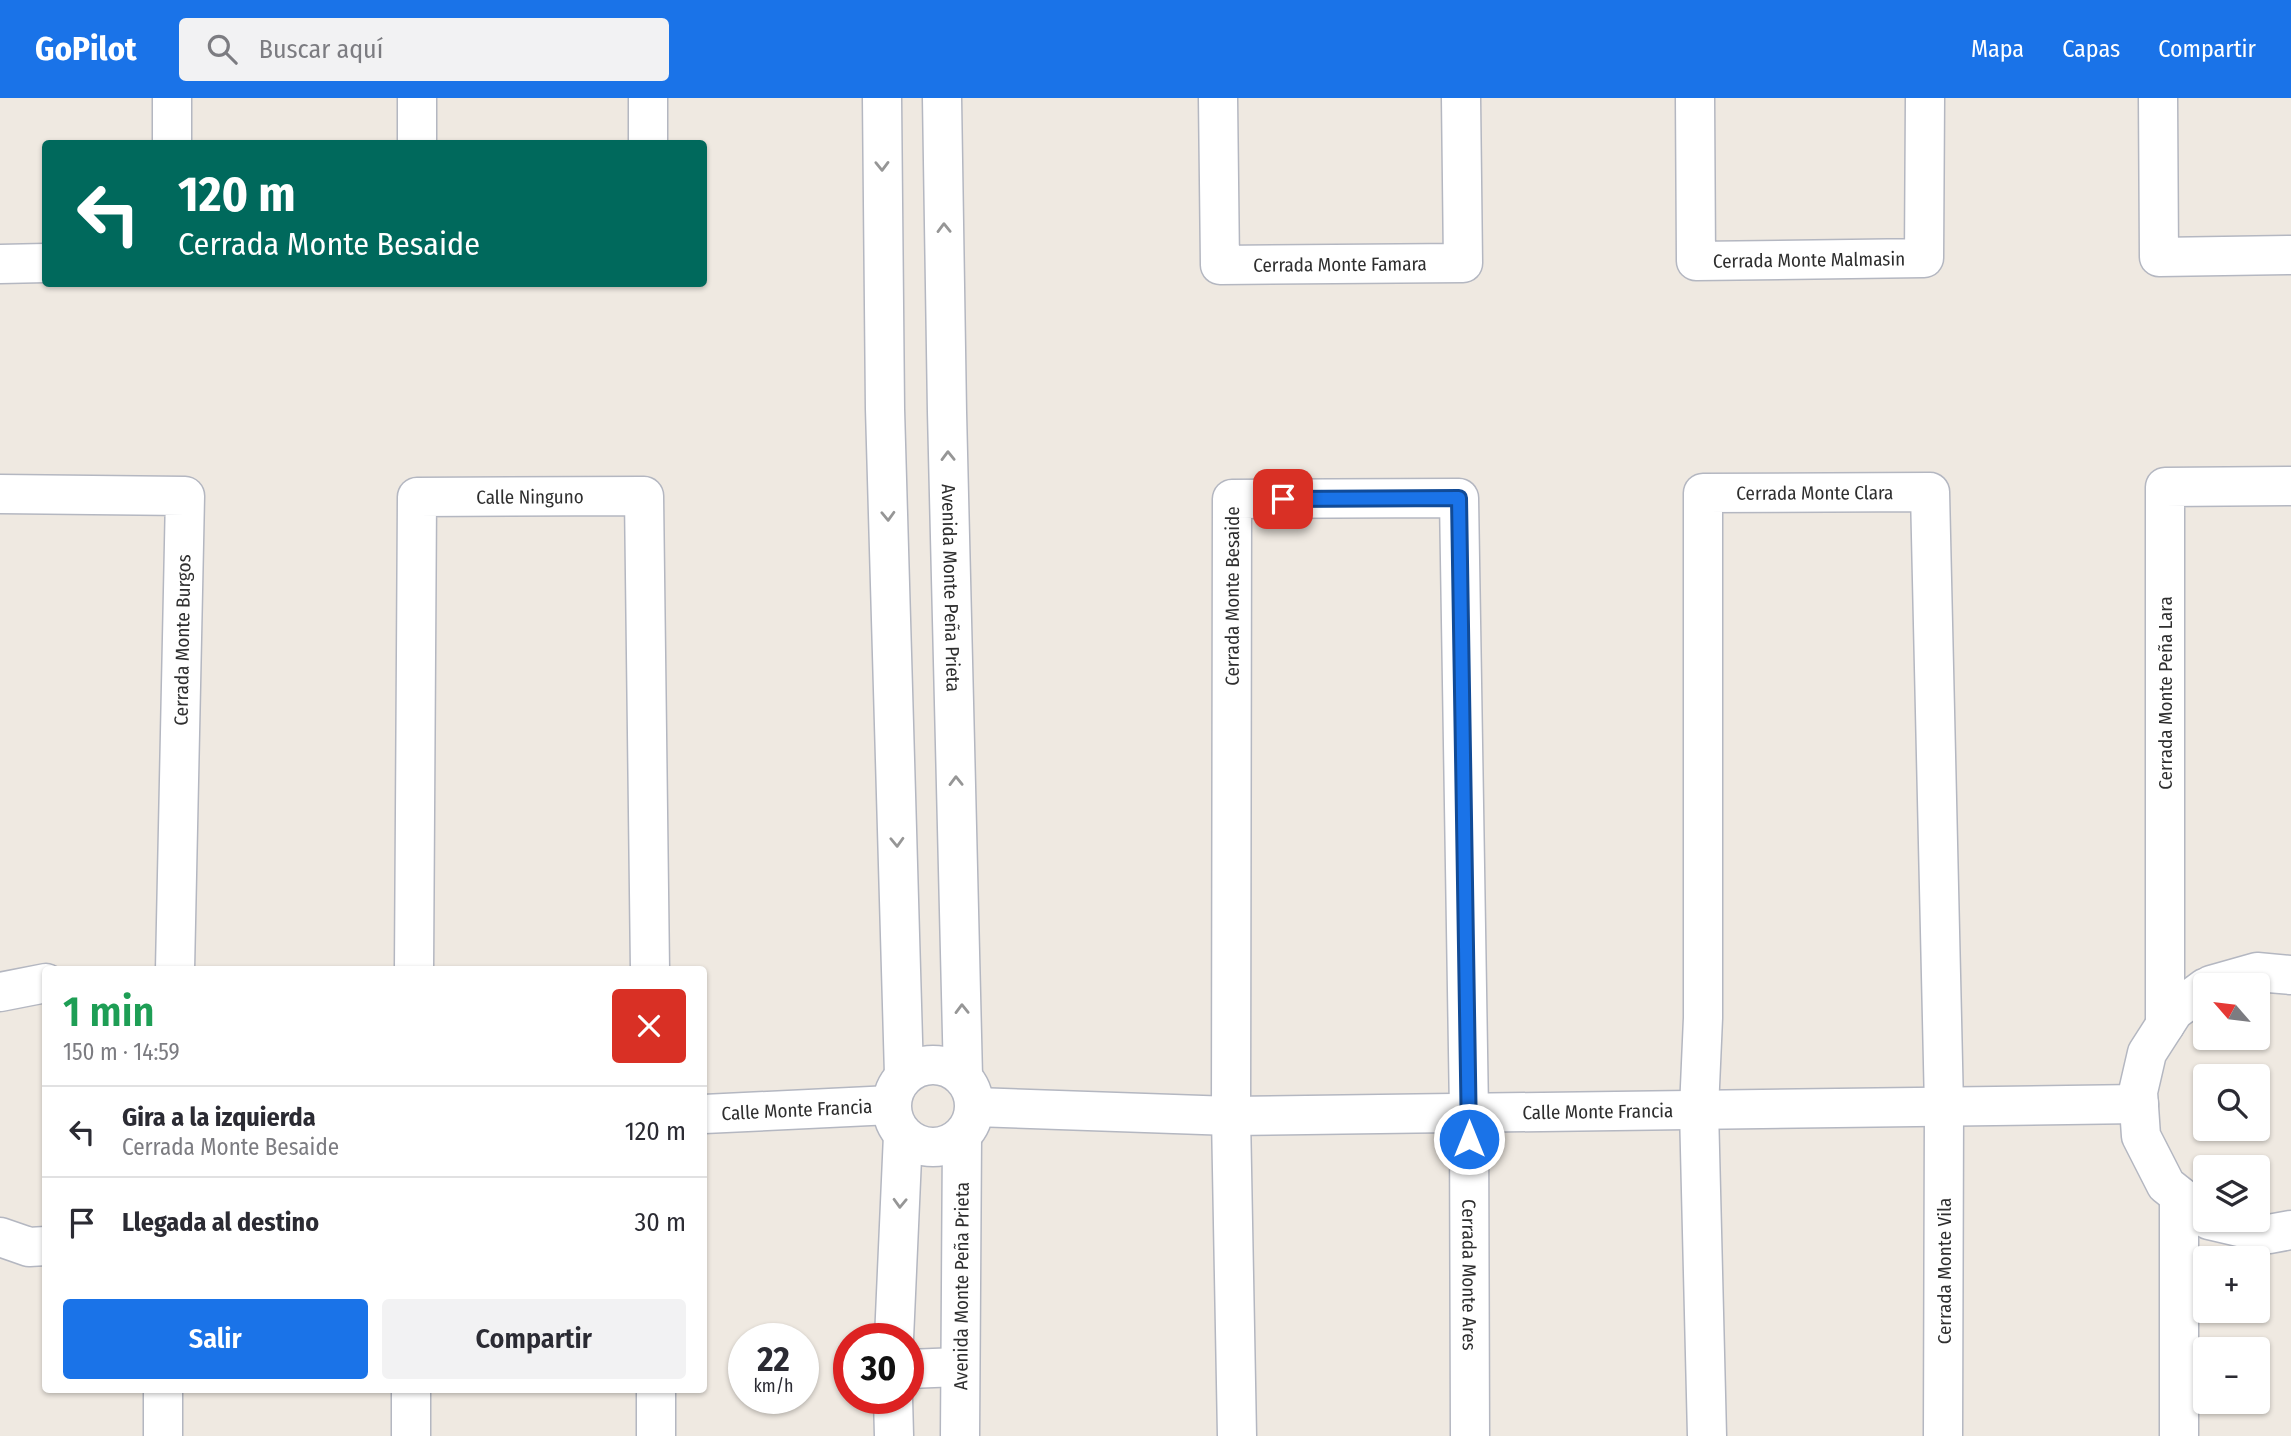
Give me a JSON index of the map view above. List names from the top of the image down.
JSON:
{
  "streets": {
    "street": [
      "Cerrada Monte Malmasin",
      "Cerrada Monte Famara",
      "Cerrada Monte Clara",
      "Calle Ninguno",
      "Avenida Monte Peña Prieta",
      "Cerrada Monte Besaide",
      "Cerrada Monte Burgos",
      "Cerrada Monte Peña Lara",
      "Calle Monte Francia",
      "Cerrada Monte Vila",
      "Cerrada Monte Ares"
    ]
  },
  "crossings": [
    ["Cerrada Monte Clara", "Calle Monte Francia"],
    ["Cerrada Monte Clara", "Cerrada Monte Vila"],
    ["Avenida Monte Peña Prieta", "Calle Monte Francia"],
    ["Cerrada Monte Besaide", "Calle Monte Francia"],
    ["Cerrada Monte Besaide", "Cerrada Monte Ares"],
    ["Calle Monte Francia", "Cerrada Monte Vila"],
    ["Calle Monte Francia", "Cerrada Monte Ares"]
  ],
  "north": "top left",
  "page": {
    "header": "GoPilot",
    "search": "Buscar aquí",
    "nav": ["Mapa", "Capas", "Compartir"],
    "turn": ["120 m", "Cerrada Monte Besaide"],
    "heading": ["1 min", "150 m · 14:59"],
    "map_buttons": ["+", "−"],
    "list": [
      {
        "name": "Gira a la izquierda",
        "note": "Cerrada Monte Besaide",
        "value": "120 m"
      },
      {
        "name": "Llegada al destino",
        "value": "30 m"
      }
    ],
    "buttons": ["Salir", "Compartir"],
    "speed": "22 km/h",
    "limit": "30"
  }
}
